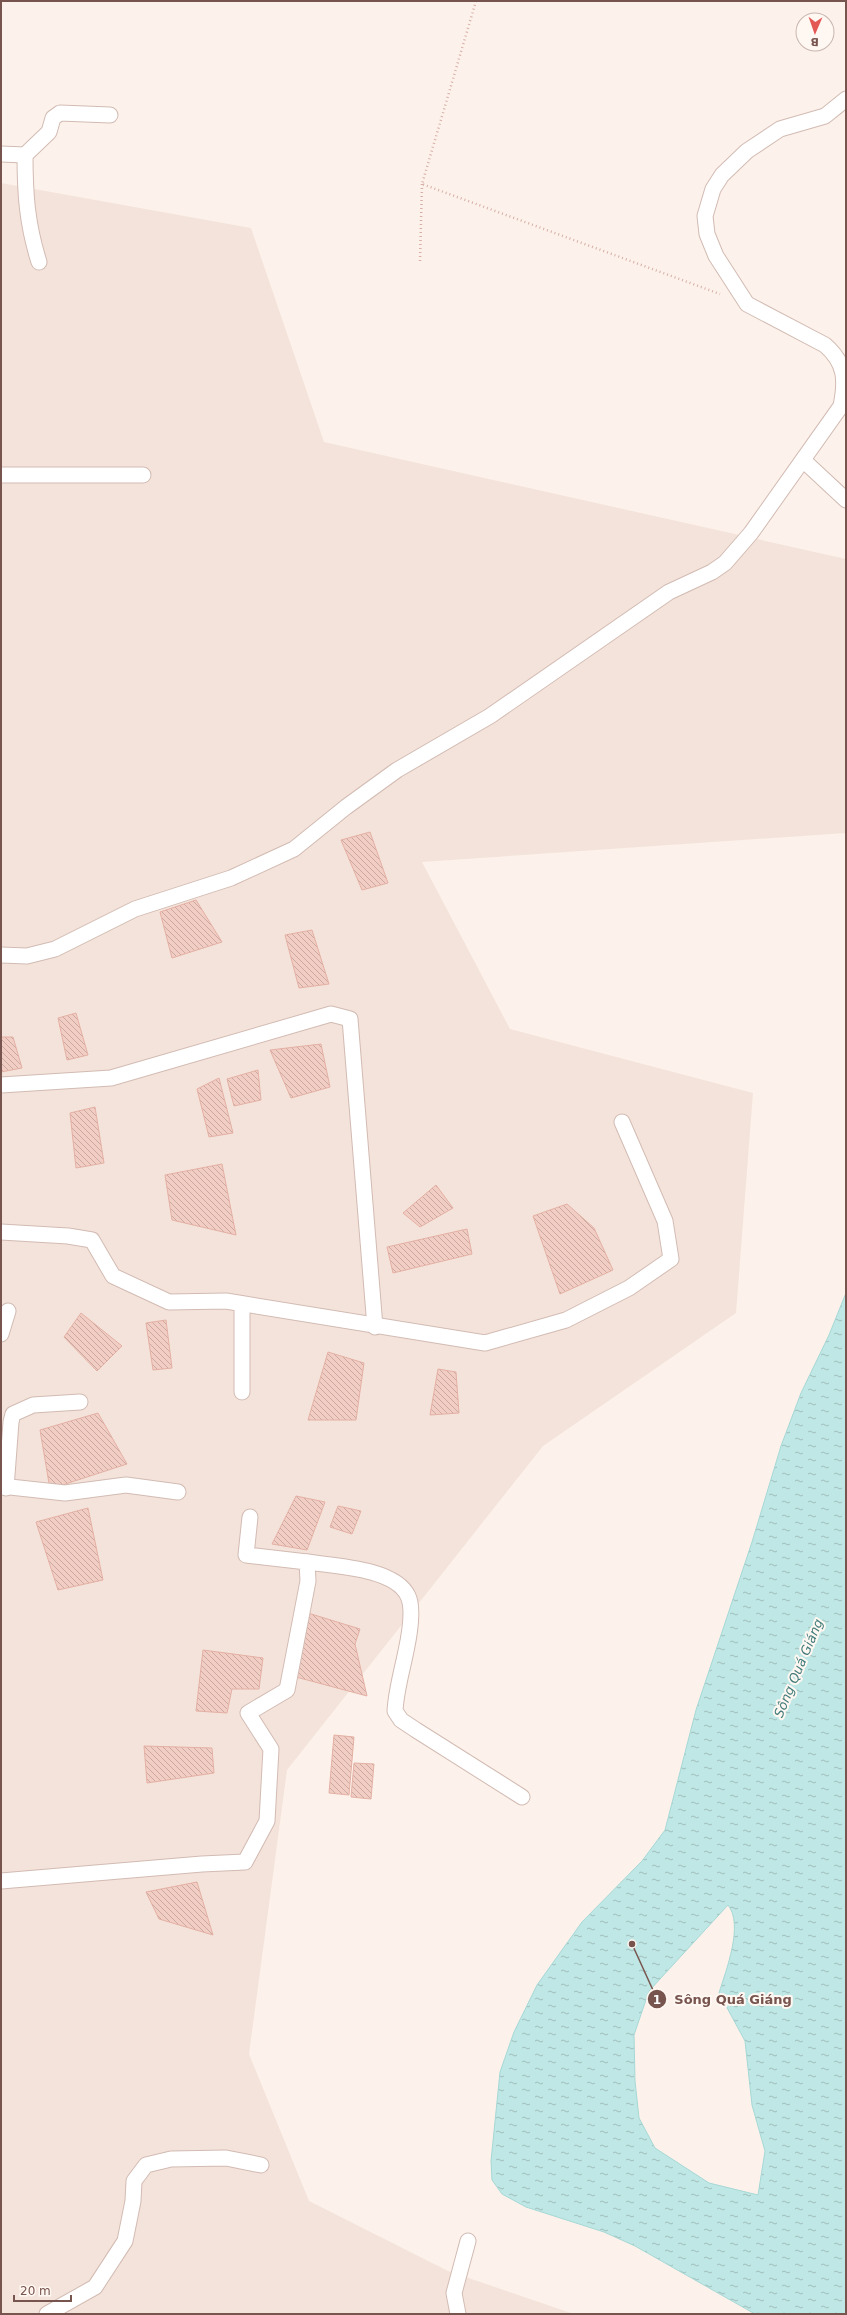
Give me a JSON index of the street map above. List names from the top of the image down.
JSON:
{
  "water": ["Sông Quá Giáng"],
  "places": ["Sông Quá Giáng"],
  "scale_bar": "20 m",
  "north": "bottom"
}
